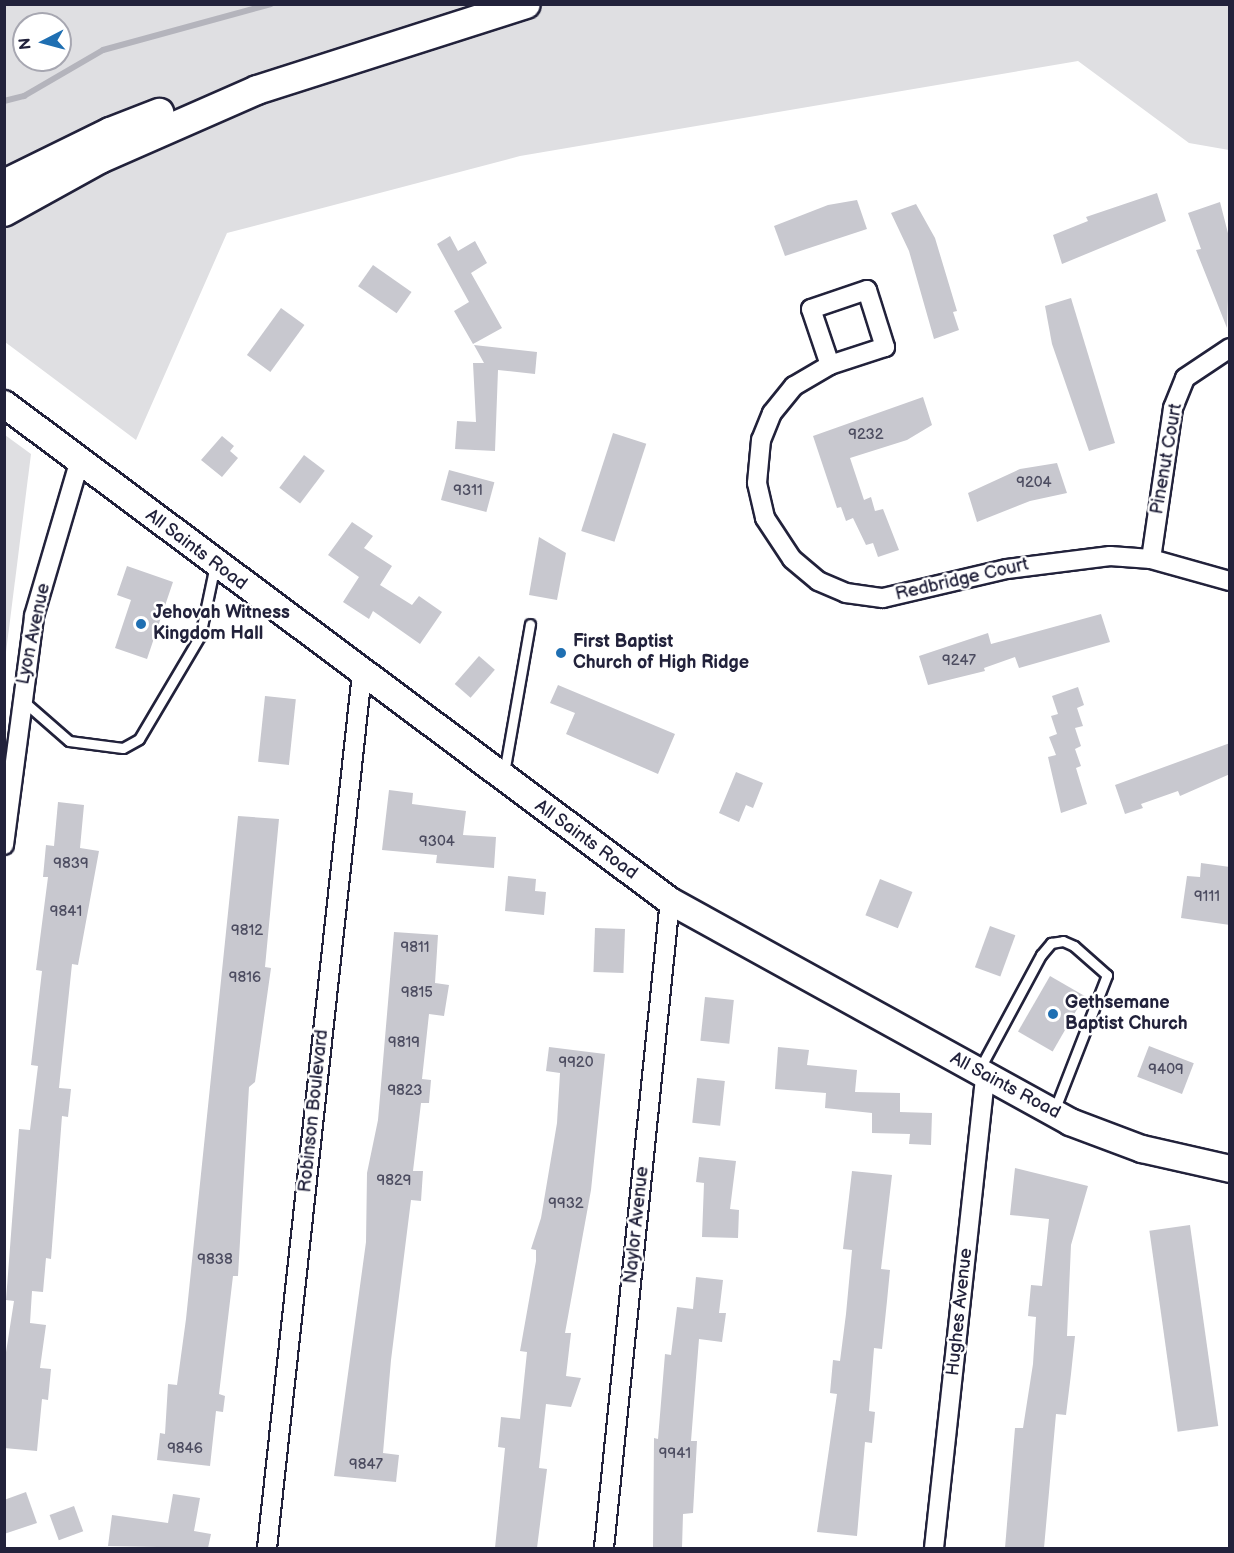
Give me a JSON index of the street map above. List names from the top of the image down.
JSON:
{
  "streets": {
    "street": [
      "Pinenut Court",
      "All Saints Road",
      "Redbridge Court",
      "Lyon Avenue",
      "Robinson Boulevard",
      "Naylor Avenue",
      "Hughes Avenue"
    ]
  },
  "crossings": [
    ["Pinenut Court", "Redbridge Court"],
    ["All Saints Road", "Lyon Avenue"],
    ["All Saints Road", "Robinson Boulevard"],
    ["All Saints Road", "Naylor Avenue"],
    ["All Saints Road", "Hughes Avenue"]
  ],
  "places": ["Jehovah Witness Kingdom Hall", "First Baptist Church of High Ridge", "Gethsemane Baptist Church"],
  "house_numbers": [
    "9232",
    "9204",
    "9311",
    "9247",
    "9304",
    "9839",
    "9111",
    "9841",
    "9812",
    "9811",
    "9816",
    "9815",
    "9819",
    "9920",
    "9409",
    "9823",
    "9829",
    "9932",
    "9838",
    "9846",
    "9941",
    "9847"
  ],
  "north": "left"
}
